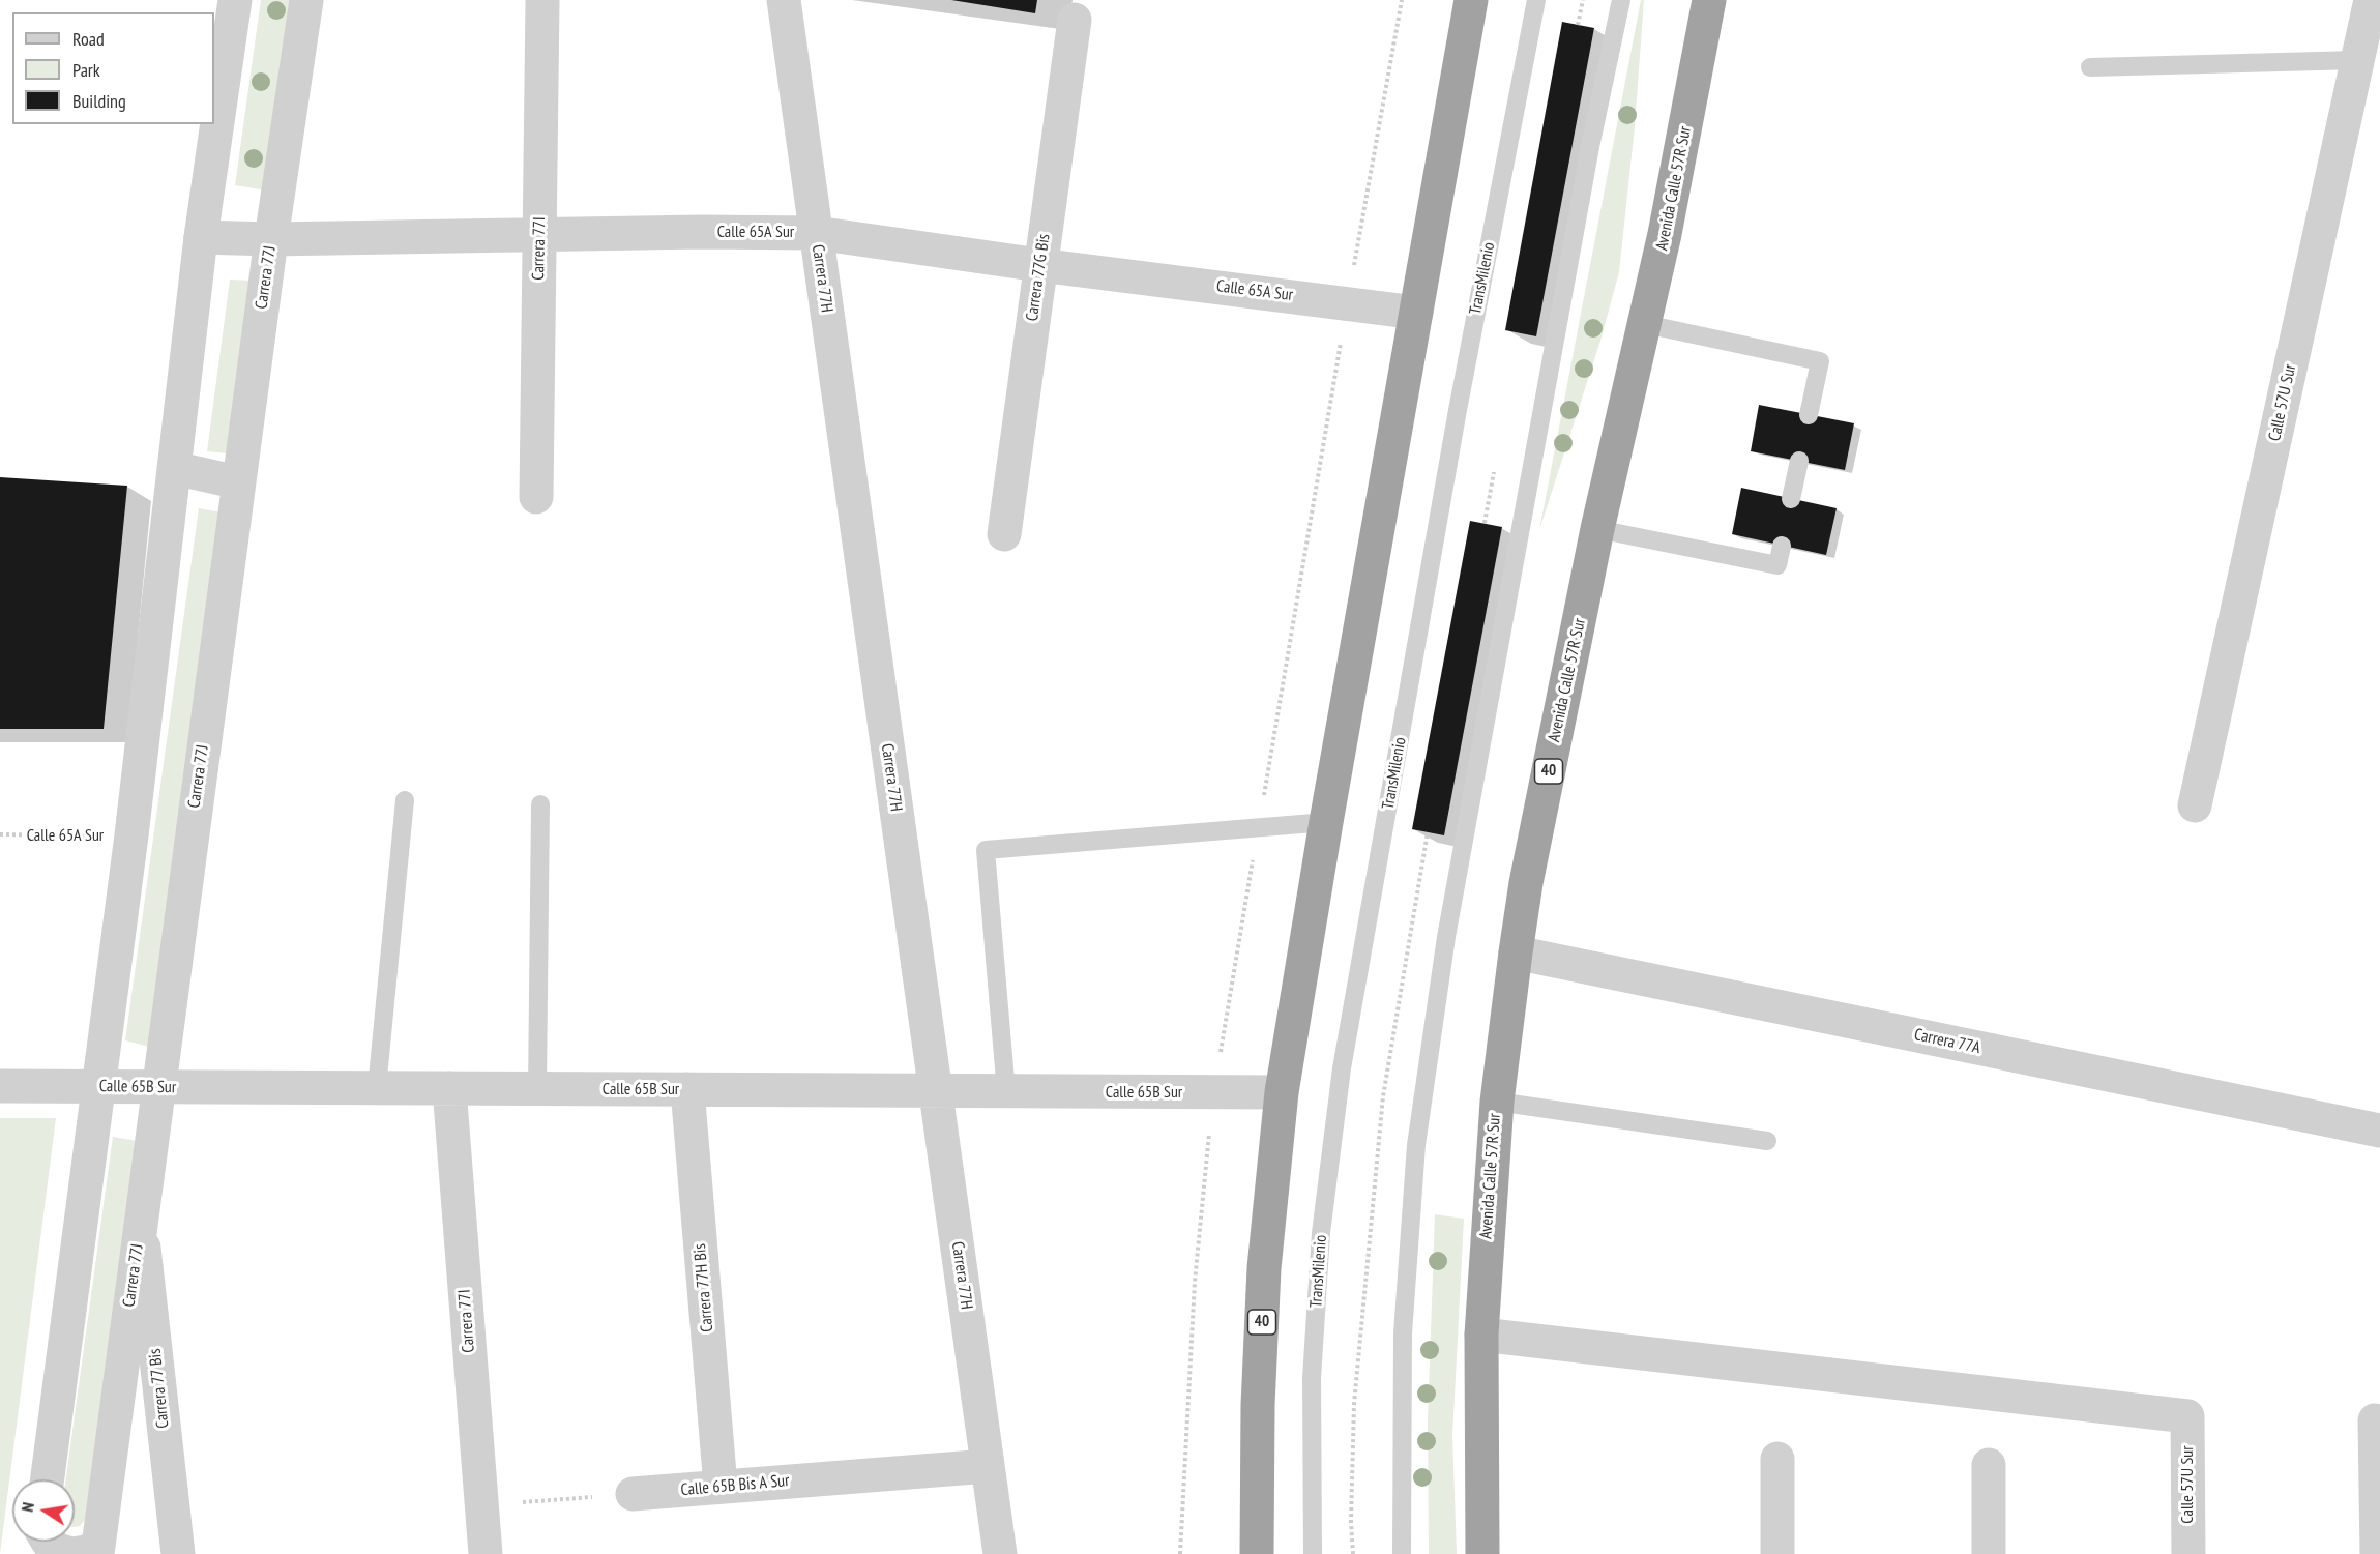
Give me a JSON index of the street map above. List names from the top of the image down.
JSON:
{
  "streets": {
    "highway": ["Avenida Calle 57R Sur", "40"],
    "street": [
      "Calle 65A Sur",
      "Carrera 77I",
      "Carrera 77J",
      "Carrera 77G Bis",
      "Carrera 77H",
      "Calle 57U Sur",
      "Carrera 77A",
      "Calle 65B Sur",
      "Carrera 77H Bis",
      "Carrera 77 Bis",
      "Calle 65B Bis A Sur"
    ],
    "lane": ["TransMilenio"]
  },
  "crossings": [
    ["Avenida Calle 57R Sur", "Calle 57U Sur"],
    ["Avenida Calle 57R Sur", "Carrera 77A"],
    ["Calle 65A Sur", "Carrera 77I"],
    ["Calle 65A Sur", "Carrera 77J"],
    ["Calle 65A Sur", "Carrera 77G Bis"],
    ["Calle 65A Sur", "Carrera 77H"],
    ["Calle 65A Sur", "40"],
    ["Carrera 77I", "Calle 65B Sur"],
    ["Carrera 77J", "Calle 65B Sur"],
    ["Carrera 77J", "Carrera 77 Bis"],
    ["Carrera 77H", "Calle 65B Sur"],
    ["Carrera 77H", "Calle 65B Bis A Sur"],
    ["40", "Calle 65B Sur"],
    ["Calle 65B Sur", "Carrera 77H Bis"],
    ["Carrera 77H Bis", "Calle 65B Bis A Sur"]
  ],
  "legend": ["Road", "Park", "Building"],
  "north": "left"
}
